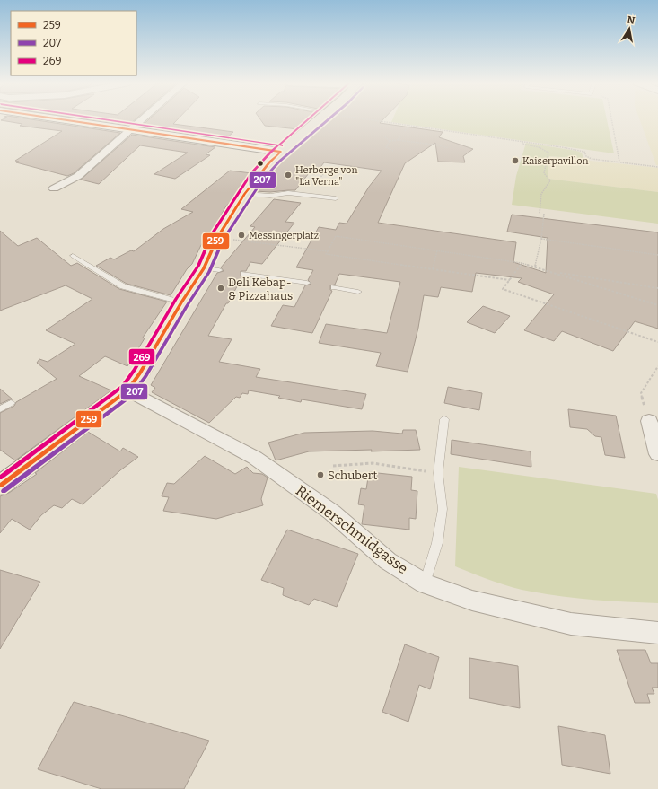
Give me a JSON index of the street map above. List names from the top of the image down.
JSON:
{
  "streets": {
    "street": ["Riemerschmidgasse"]
  },
  "places": [
    "Kaiserpavillon",
    "Herberge von \"La Verna\"",
    "Messingerplatz",
    "Deli Kebap- & Pizzahaus",
    "Schubert"
  ],
  "lines": ["transit line 259", "transit line 207", "transit line 269"],
  "legend": ["259", "207", "269"],
  "north": "top"
}
